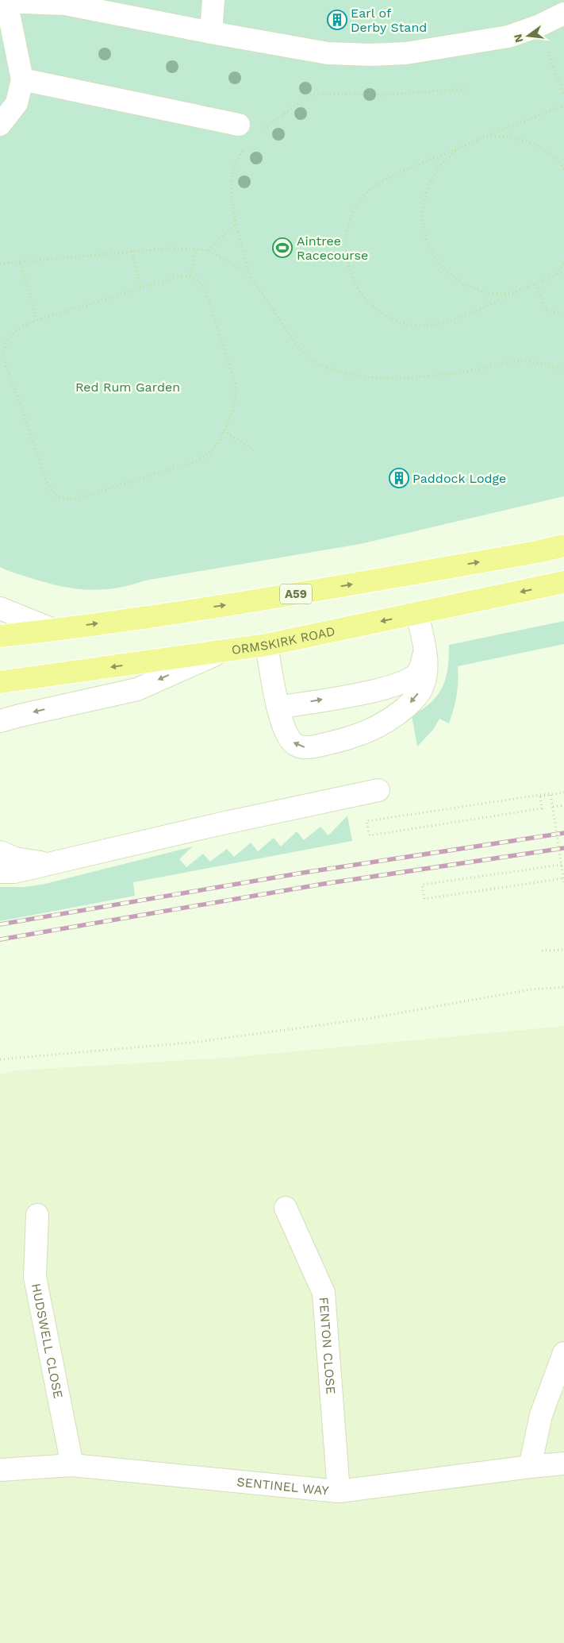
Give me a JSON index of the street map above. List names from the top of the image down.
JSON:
{
  "streets": {
    "highway": ["A59", "ORMSKIRK ROAD"],
    "street": ["HUDSWELL CLOSE", "FENTON CLOSE", "SENTINEL WAY"]
  },
  "crossings": [
    ["HUDSWELL CLOSE", "SENTINEL WAY"],
    ["FENTON CLOSE", "SENTINEL WAY"]
  ],
  "parks": ["Red Rum Garden"],
  "places": {
    "building": ["Earl of Derby Stand", "Paddock Lodge"],
    "sports": ["Aintree Racecourse"]
  },
  "north": "left"
}
